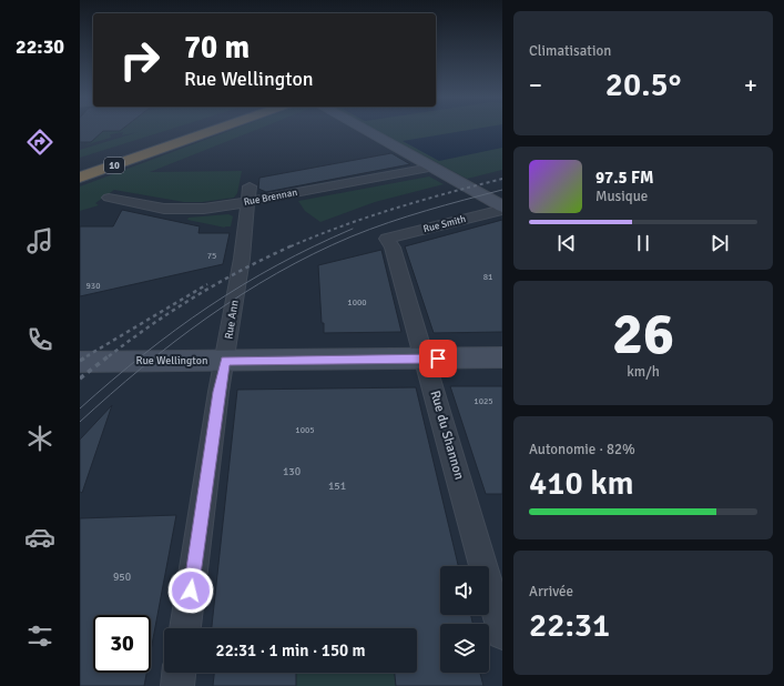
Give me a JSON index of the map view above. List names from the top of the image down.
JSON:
{
  "streets": {
    "highway": ["10"],
    "street": [
      "Rue Brennan",
      "Rue Smith",
      "Rue Ann",
      "Rue Wellington",
      "Rue du Shannon"
    ]
  },
  "crossings": [
    ["Rue Brennan", "Rue Ann"],
    ["Rue Smith", "Rue du Shannon"],
    ["Rue Ann", "Rue Wellington"],
    ["Rue Wellington", "Rue du Shannon"]
  ],
  "house_numbers": [
    "75",
    "81",
    "930",
    "1000",
    "1025",
    "1005",
    "130",
    "151",
    "950"
  ],
  "page": {
    "tabs": "22:30",
    "tile": [
      "Climatisation",
      ["26", "km/h"],
      ["Autonomie · 82%", "410 km"],
      ["Arrivée", "22:31"]
    ],
    "turn": ["70 m", "Rue Wellington"],
    "heat": ["−", "20.5°", "+"],
    "song": ["97.5 FM", "Musique"],
    "limit": "30",
    "trip": "22:31 · 1 min · 150 m"
  }
}
